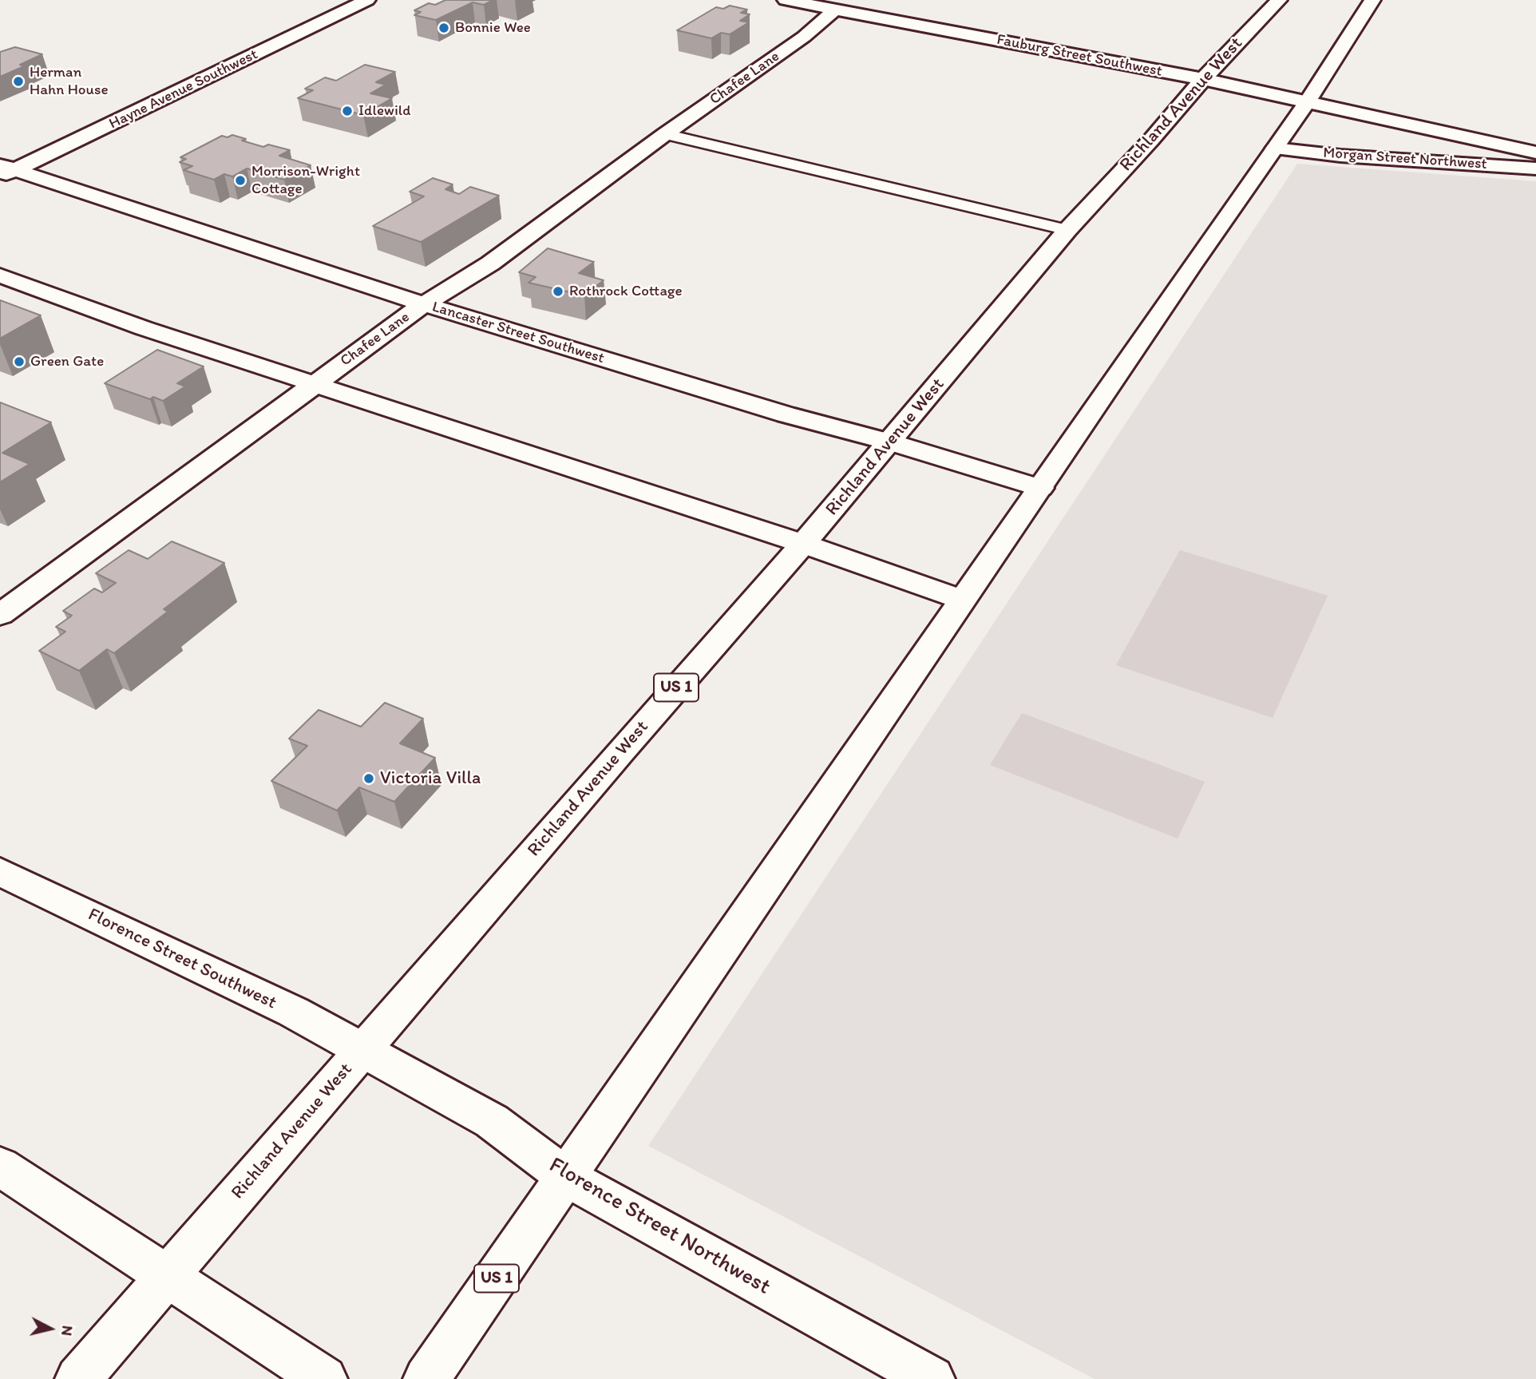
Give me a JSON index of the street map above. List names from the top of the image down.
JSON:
{
  "streets": {
    "street": [
      "Fauburg Street Southwest",
      "Chafee Lane",
      "Hayne Avenue Southwest",
      "Richland Avenue West",
      "Morgan Street Northwest",
      "Lancaster Street Southwest",
      "US 1",
      "Florence Street Southwest",
      "Florence Street Northwest"
    ]
  },
  "crossings": [
    ["Fauburg Street Southwest", "Chafee Lane"],
    ["Fauburg Street Southwest", "Richland Avenue West"],
    ["Fauburg Street Southwest", "US 1"],
    ["Chafee Lane", "Lancaster Street Southwest"],
    ["Hayne Avenue Southwest", "Lancaster Street Southwest"],
    ["Richland Avenue West", "Lancaster Street Southwest"],
    ["Richland Avenue West", "Florence Street Southwest"],
    ["Richland Avenue West", "Florence Street Northwest"],
    ["Morgan Street Northwest", "US 1"],
    ["Lancaster Street Southwest", "US 1"],
    ["US 1", "Florence Street Northwest"],
    ["Florence Street Southwest", "Florence Street Northwest"]
  ],
  "places": [
    "Bonnie Wee",
    "Herman Hahn House",
    "Idlewild",
    "Morrison-Wright Cottage",
    "Rothrock Cottage",
    "Green Gate",
    "Victoria Villa"
  ],
  "north": "right"
}
